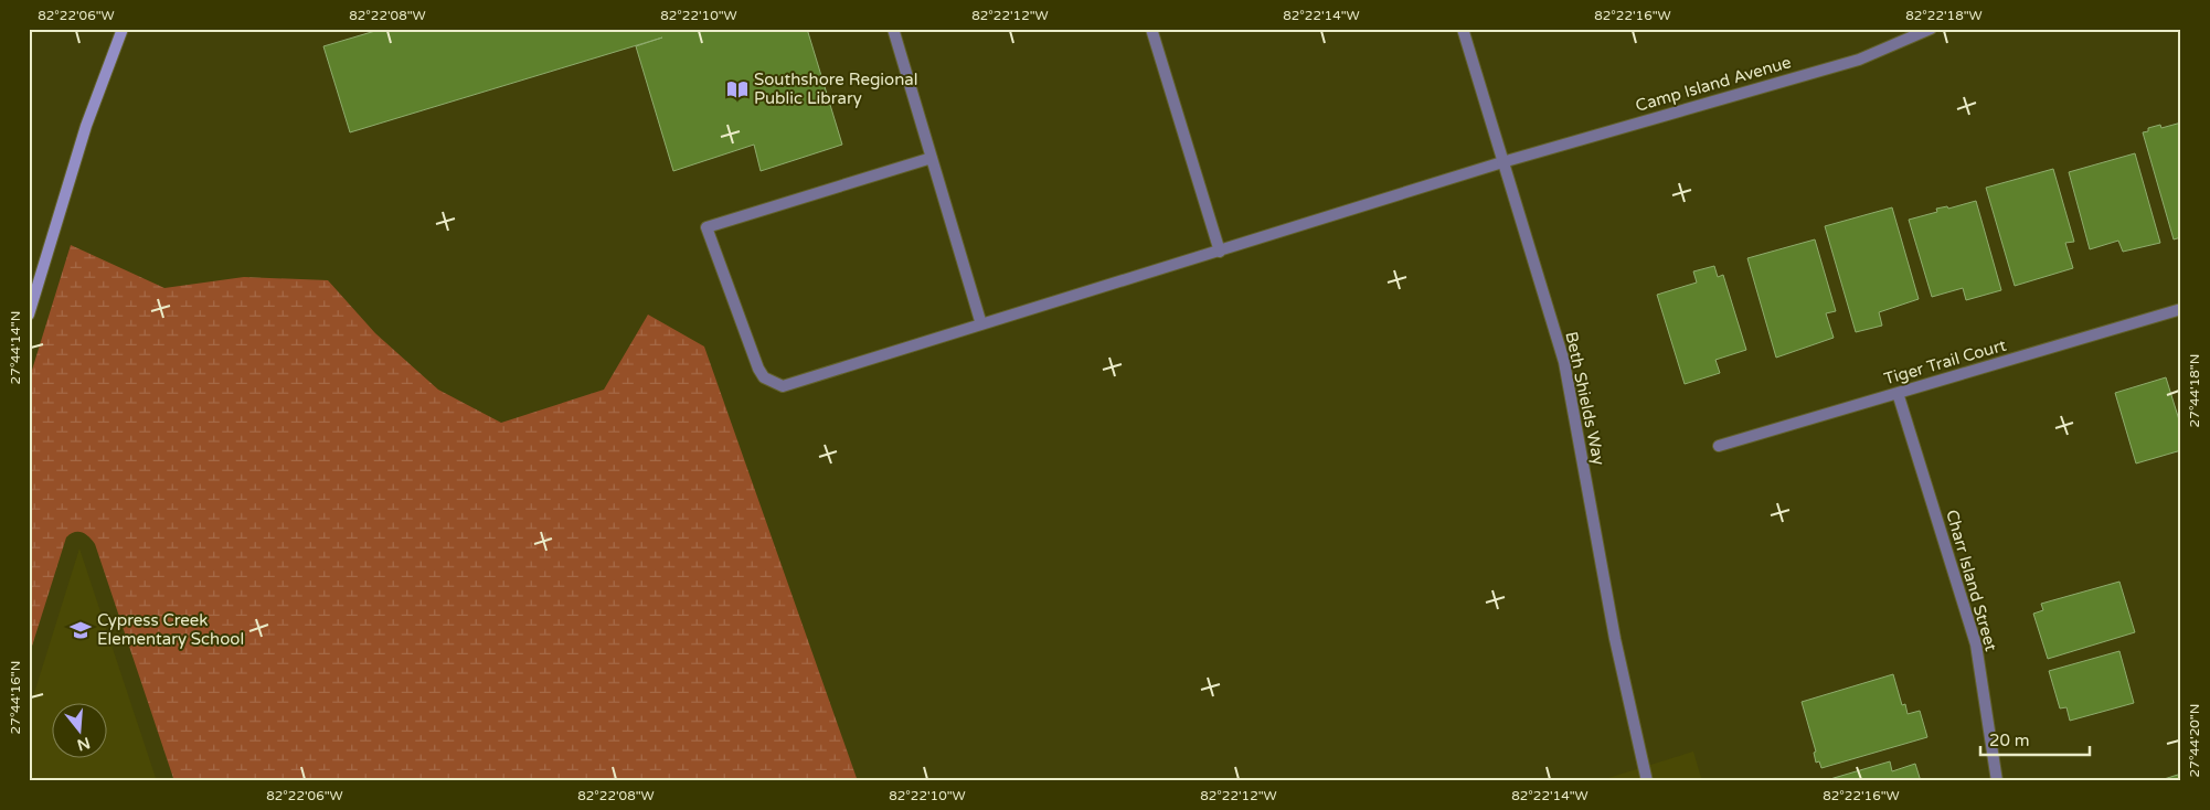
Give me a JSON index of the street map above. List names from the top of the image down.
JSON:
{
  "streets": {
    "street": [
      "Camp Island Avenue",
      "Tiger Trail Court",
      "Beth Shields Way",
      "Charr Island Street"
    ]
  },
  "crossings": [
    ["Camp Island Avenue", "Beth Shields Way"],
    ["Tiger Trail Court", "Charr Island Street"]
  ],
  "places": {
    "library": ["Southshore Regional Public Library"],
    "school or university": ["Cypress Creek Elementary School"]
  },
  "scale_bar": "20 m",
  "north": "bottom",
  "coordinates": [
    "82°22'06\"W",
    "82°22'08\"W",
    "82°22'10\"W",
    "82°22'12\"W",
    "82°22'14\"W",
    "82°22'16\"W",
    "82°22'18\"W",
    "27°44'14\"N",
    "27°44'18\"N",
    "27°44'16\"N",
    "27°44'20\"N"
  ]
}
